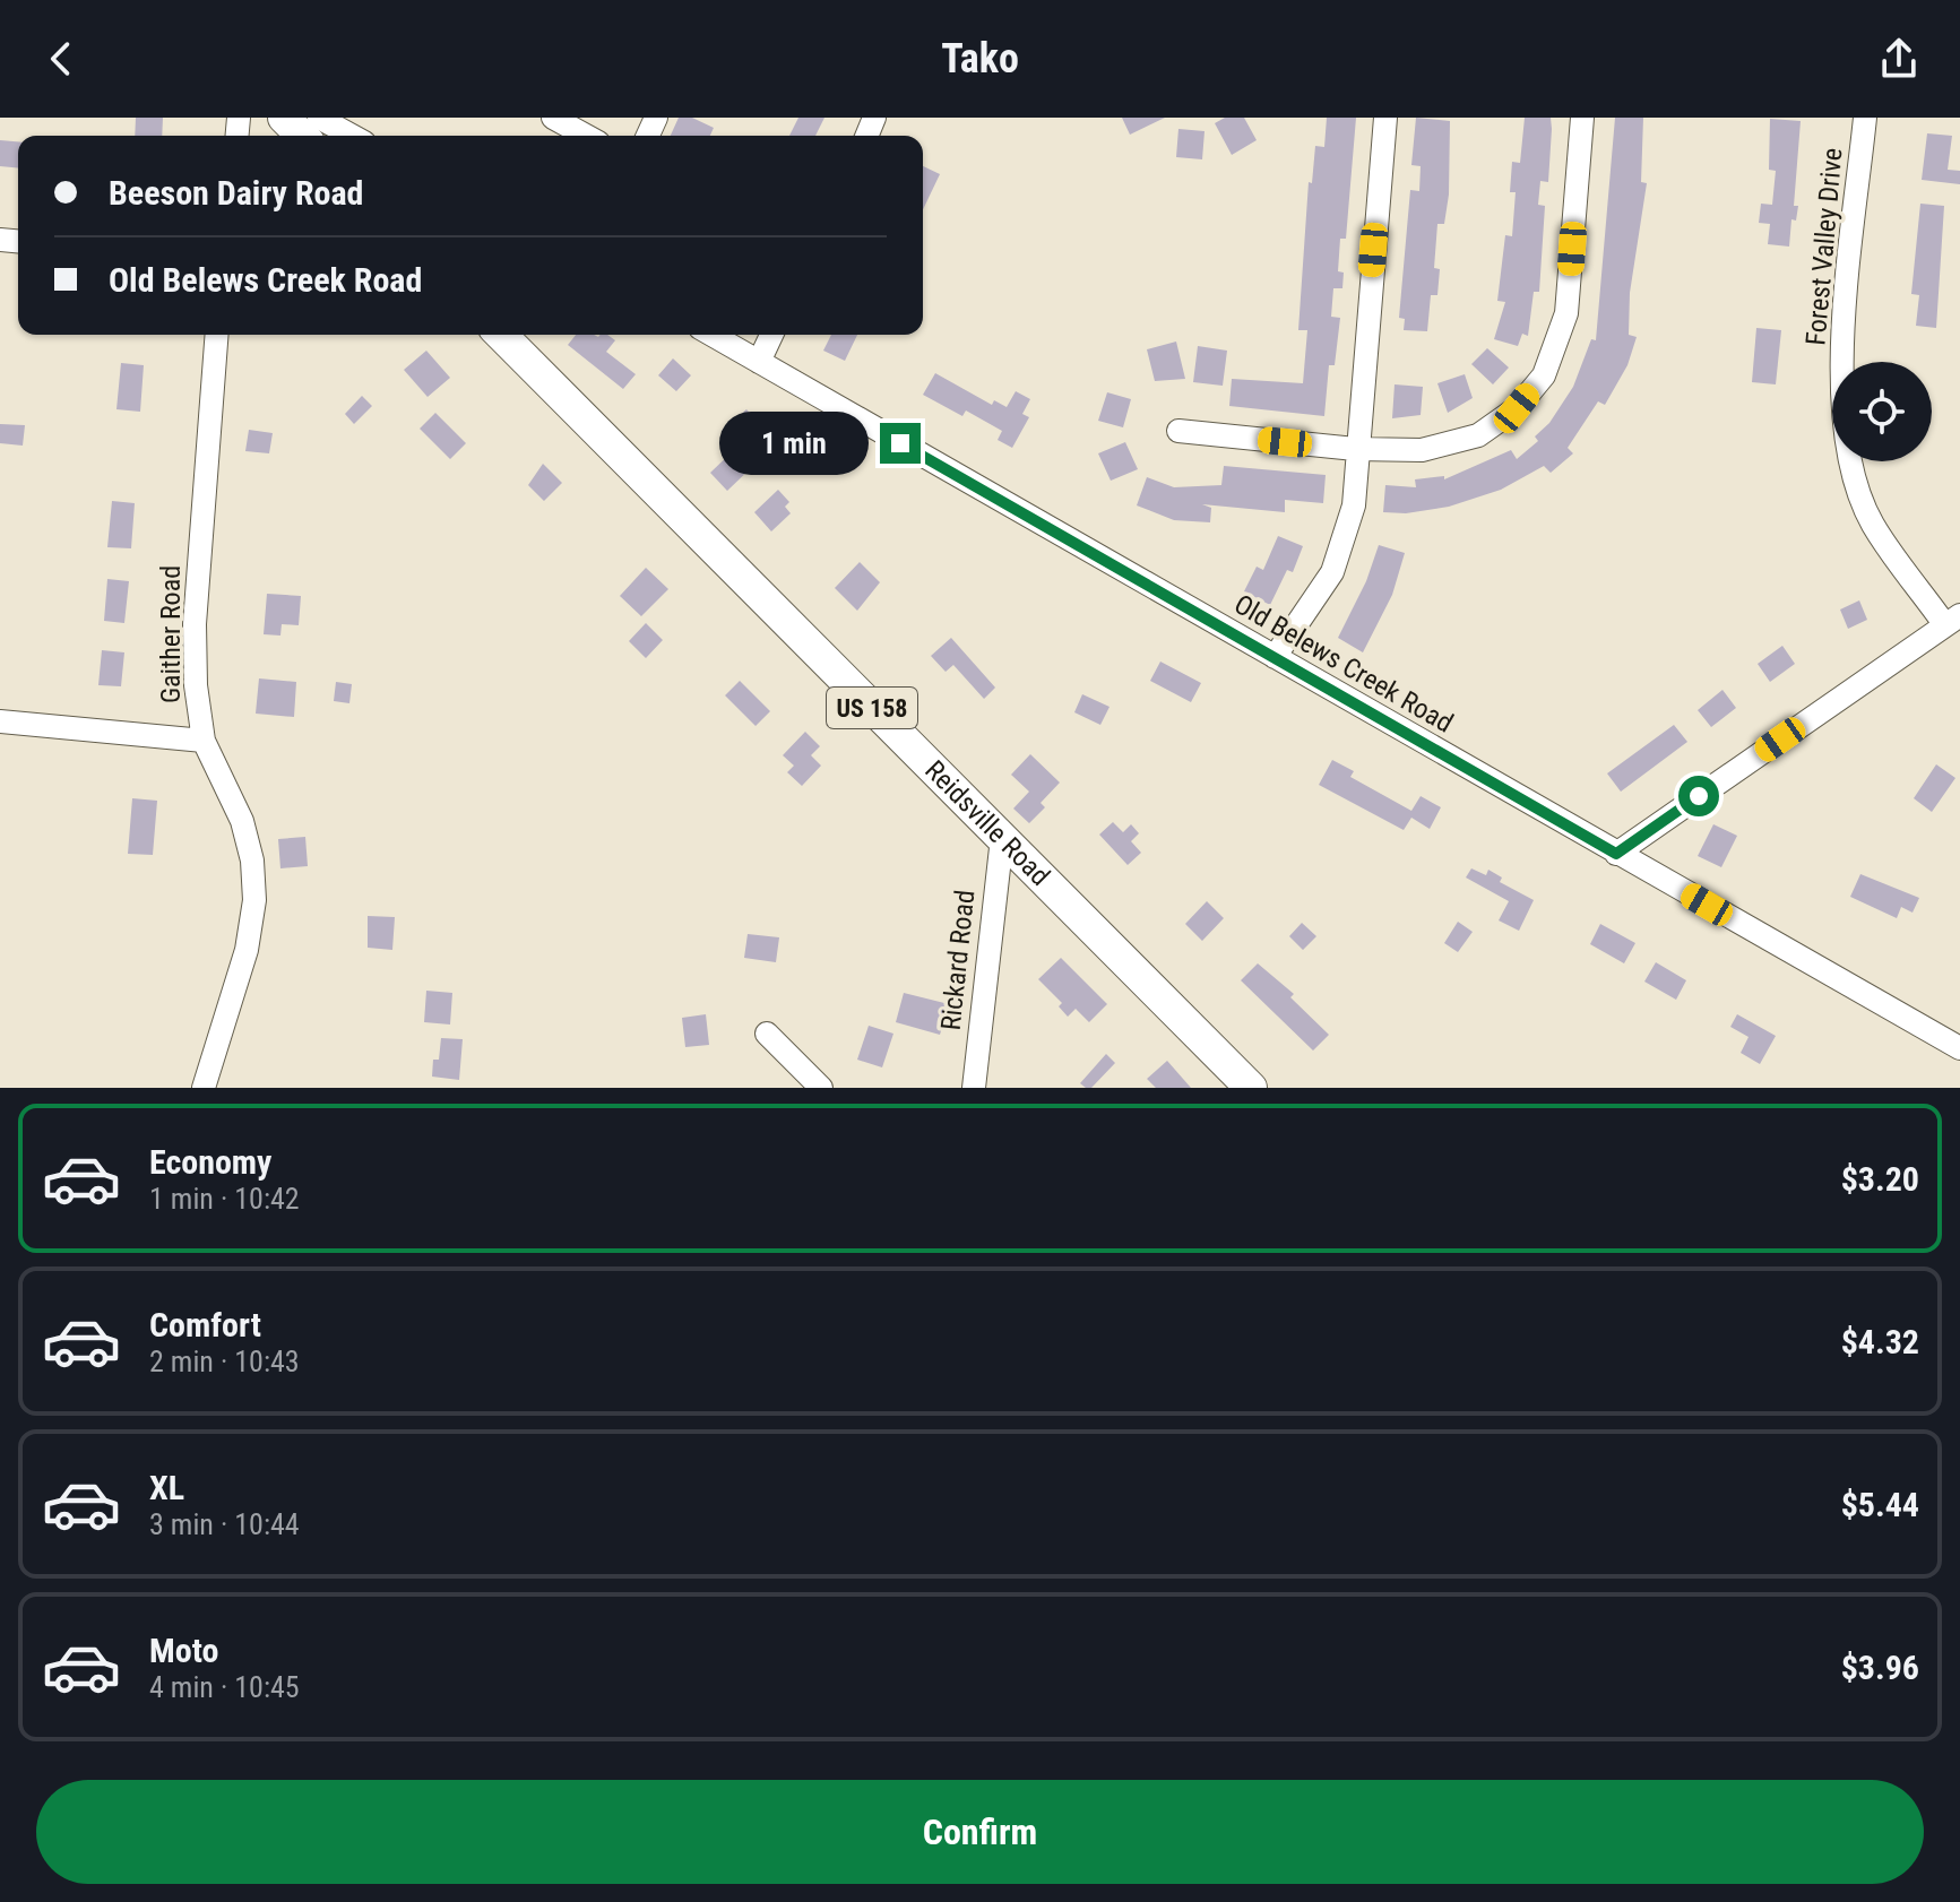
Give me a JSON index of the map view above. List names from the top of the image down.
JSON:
{
  "streets": {
    "highway": ["US 158", "Reidsville Road"],
    "street": [
      "Forest Valley Drive",
      "Gaither Road",
      "Old Belews Creek Road",
      "Rickard Road"
    ]
  },
  "crossings": [
    ["Reidsville Road", "Rickard Road"]
  ],
  "page": {
    "header": "Tako",
    "banner": ["Beeson Dairy Road", "Old Belews Creek Road"],
    "bubble": "1 min",
    "list": [
      {
        "name": "Economy",
        "note": "1 min · 10:42",
        "value": "$3.20"
      },
      {
        "name": "Comfort",
        "note": "2 min · 10:43",
        "value": "$4.32"
      },
      {
        "name": "XL",
        "note": "3 min · 10:44",
        "value": "$5.44"
      },
      {
        "name": "Moto",
        "note": "4 min · 10:45",
        "value": "$3.96"
      }
    ],
    "buttons": "Confirm"
  }
}
